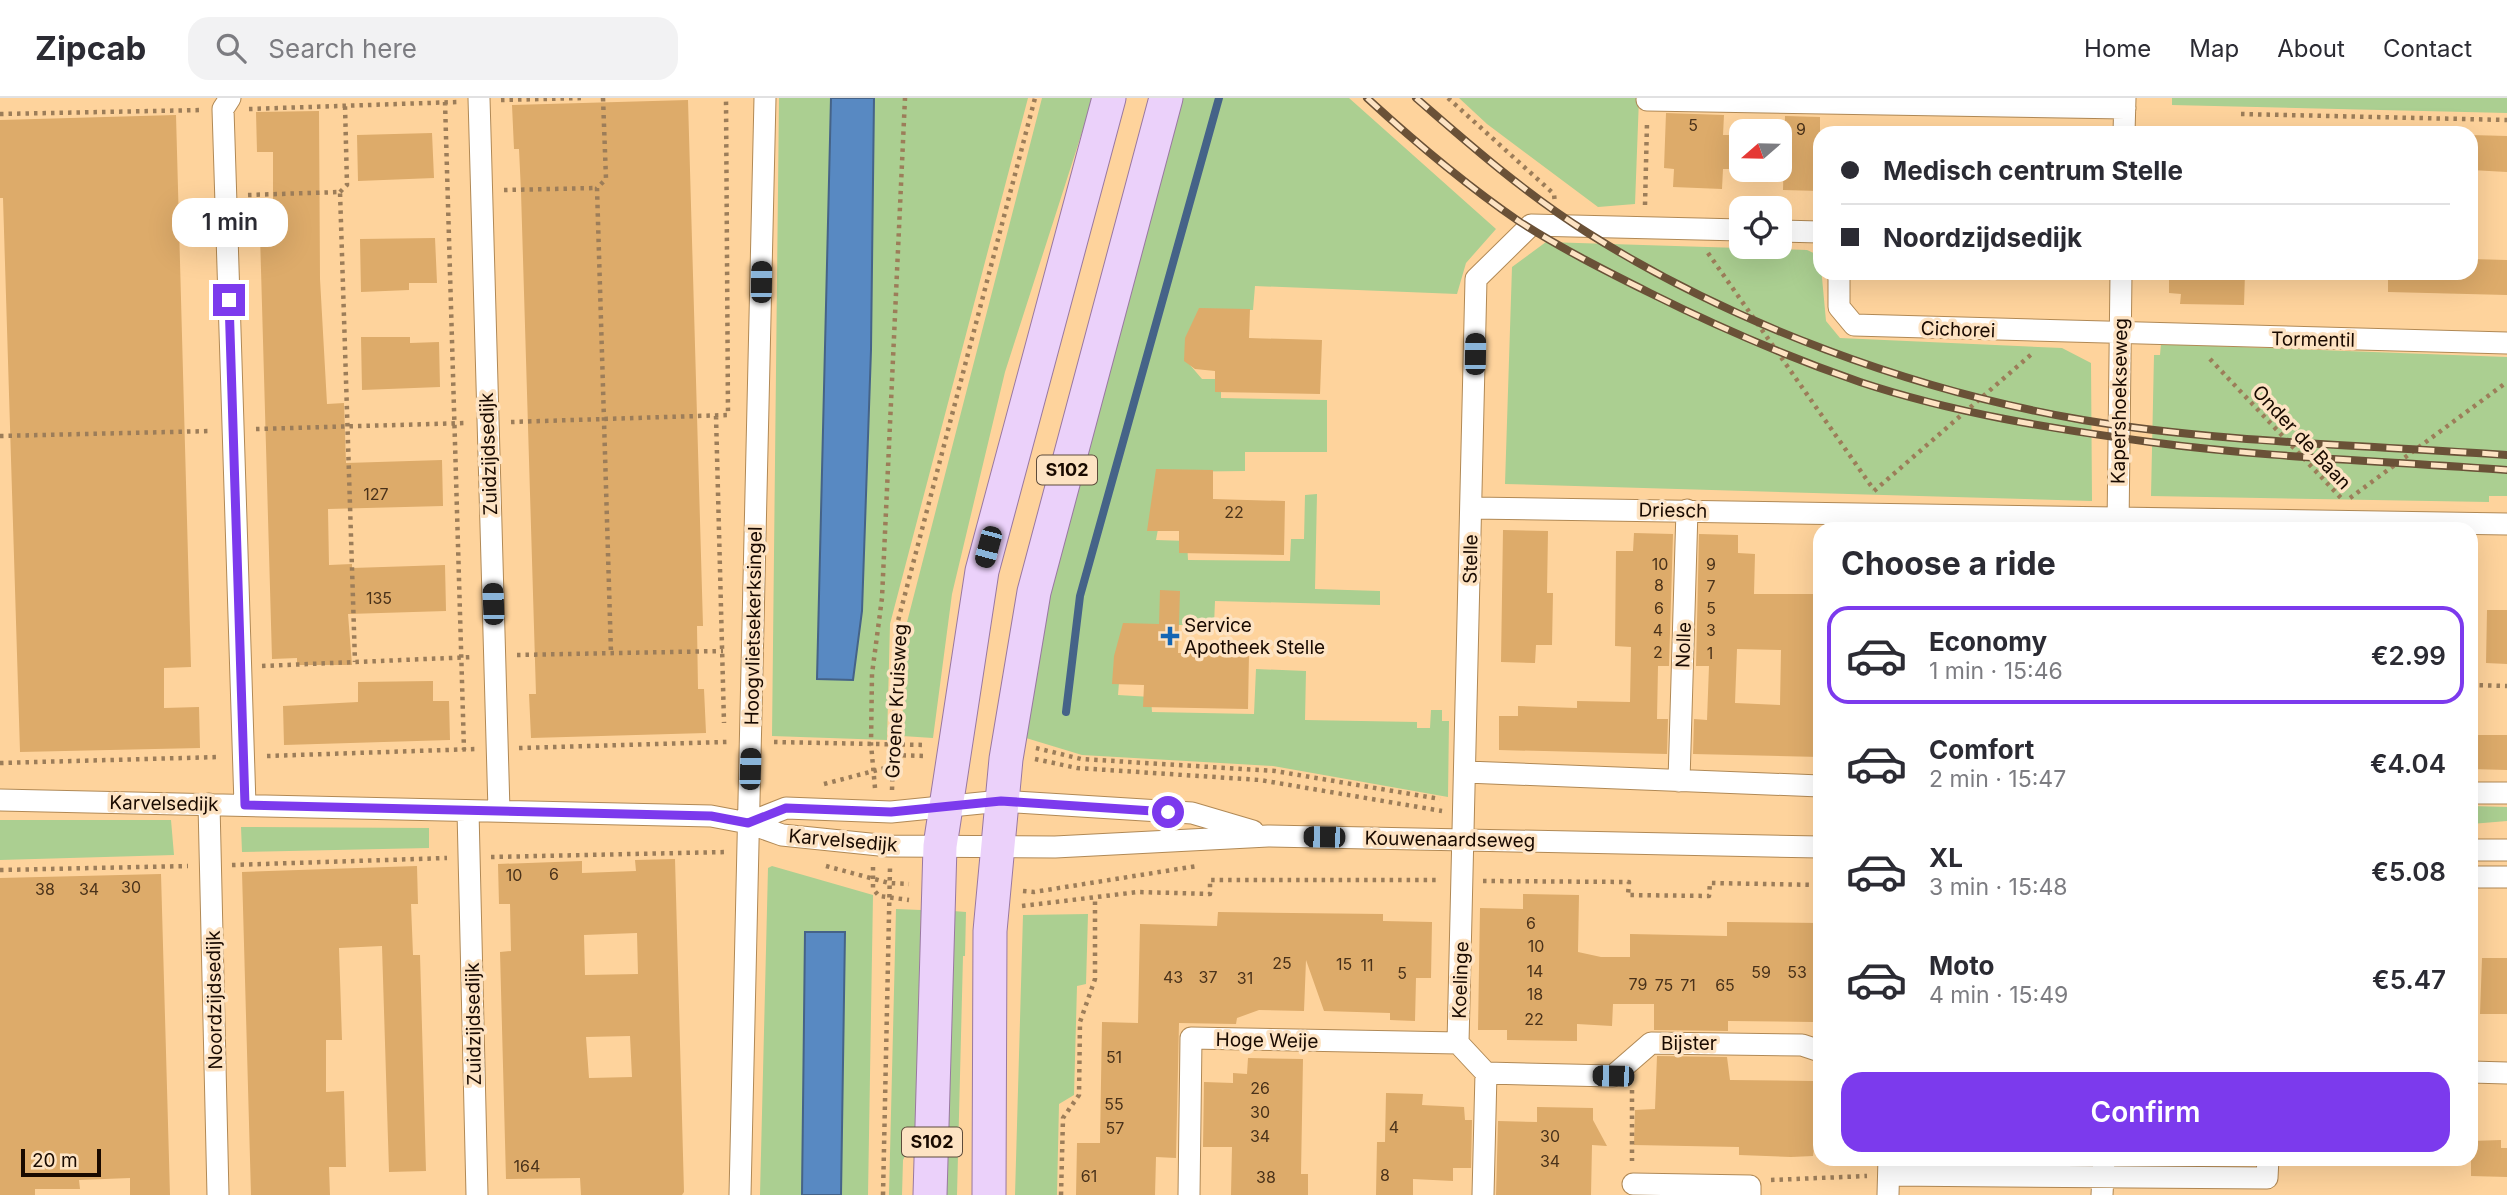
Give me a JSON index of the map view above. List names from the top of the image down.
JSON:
{
  "streets": {
    "main road": ["S102"],
    "street": [
      "Cichorei",
      "Tormentil",
      "Kapershoekseweg",
      "Zuidzijdsedijk",
      "Driesch",
      "Stelle",
      "Hoogvlietsekerksingel",
      "Nolle",
      "Karvelsedijk",
      "Kouwenaardseweg",
      "Koelinge",
      "Noordzijdsedijk",
      "Hoge Weije",
      "Bijster"
    ],
    "path": ["Onder de Baan", "Groene Kruisweg"]
  },
  "crossings": [
    ["Cichorei", "Tormentil"],
    ["Cichorei", "Kapershoekseweg"],
    ["Tormentil", "Kapershoekseweg"],
    ["Tormentil", "Onder de Baan"],
    ["Kapershoekseweg", "Driesch"],
    ["Zuidzijdsedijk", "Karvelsedijk"],
    ["S102", "Karvelsedijk"],
    ["S102", "Kouwenaardseweg"],
    ["Driesch", "Stelle"],
    ["Driesch", "Nolle"],
    ["Stelle", "Kouwenaardseweg"],
    ["Stelle", "Koelinge"],
    ["Hoogvlietsekerksingel", "Karvelsedijk"],
    ["Groene Kruisweg", "Karvelsedijk"],
    ["Karvelsedijk", "Noordzijdsedijk"],
    ["Kouwenaardseweg", "Koelinge"],
    ["Koelinge", "Hoge Weije"],
    ["Koelinge", "Bijster"]
  ],
  "places": {
    "health": ["Service Apotheek Stelle"]
  },
  "house_numbers": [
    "5",
    "9",
    "127",
    "22",
    "10",
    "9",
    "8",
    "7",
    "135",
    "6",
    "5",
    "4",
    "3",
    "2",
    "1",
    "6",
    "10",
    "30",
    "38",
    "34",
    "6",
    "10",
    "25",
    "15",
    "11",
    "14",
    "59",
    "53",
    "5",
    "43",
    "37",
    "31",
    "79",
    "75",
    "71",
    "65",
    "18",
    "22",
    "51",
    "26",
    "55",
    "30",
    "4",
    "57",
    "34",
    "30",
    "34",
    "164",
    "8",
    "61",
    "38"
  ],
  "scale_bar": "20 m",
  "north": "left",
  "page": {
    "header": "Zipcab",
    "search": "Search here",
    "nav": [
      "Home",
      "Map",
      "About",
      "Contact"
    ],
    "banner": ["Medisch centrum Stelle", "Noordzijdsedijk"],
    "bubble": "1 min",
    "heading": "Choose a ride",
    "list": [
      {
        "name": "Economy",
        "note": "1 min · 15:46",
        "value": "€2.99"
      },
      {
        "name": "Comfort",
        "note": "2 min · 15:47",
        "value": "€4.04"
      },
      {
        "name": "XL",
        "note": "3 min · 15:48",
        "value": "€5.08"
      },
      {
        "name": "Moto",
        "note": "4 min · 15:49",
        "value": "€5.47"
      }
    ],
    "buttons": "Confirm",
    "scale": "20 m"
  }
}
